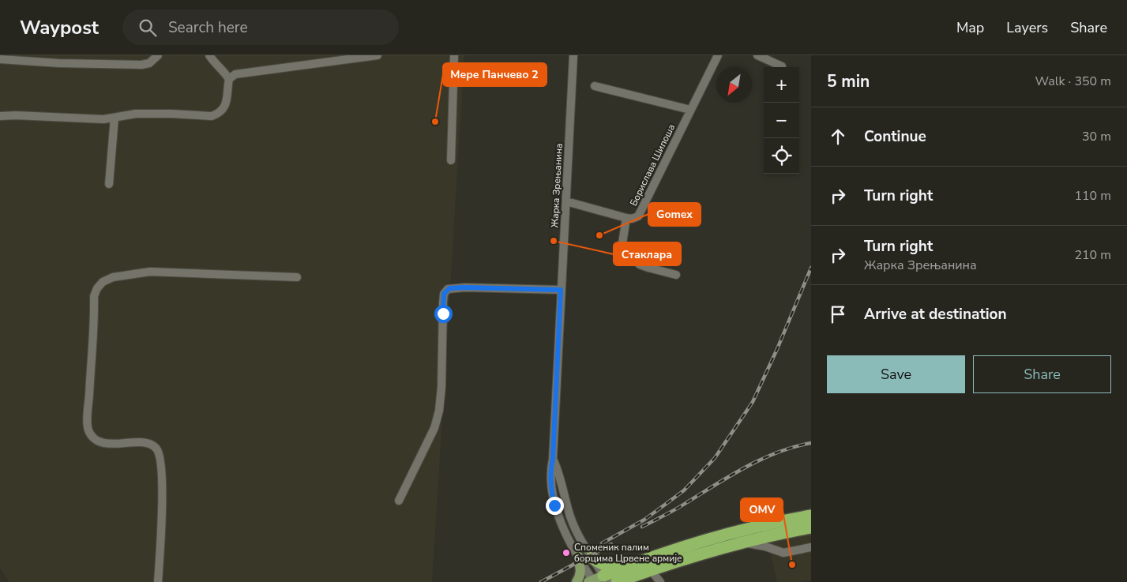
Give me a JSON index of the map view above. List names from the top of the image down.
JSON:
{
  "streets": {
    "street": ["Борислава Шипоша", "Жарка Зрењанина"]
  },
  "crossings": [
    ["Борислава Шипоша", "Жарка Зрењанина"]
  ],
  "places": [
    "Мере Панчево 2",
    "Gomex",
    "Стаклара",
    "Споменик палим борцима Црвене армије",
    "OMV"
  ],
  "north": "bottom left",
  "page": {
    "header": "Waypost",
    "search": "Search here",
    "nav": ["Map", "Layers", "Share"],
    "heading": ["5 min", "Walk · 350 m"],
    "map_buttons": ["+", "−"],
    "list": [
      ["Continue", "30 m"],
      ["Turn right", "110 m"],
      ["Turn right", "Жарка Зрењанина", "210 m"],
      "Arrive at destination"
    ],
    "buttons": ["Save", "Share"]
  }
}
